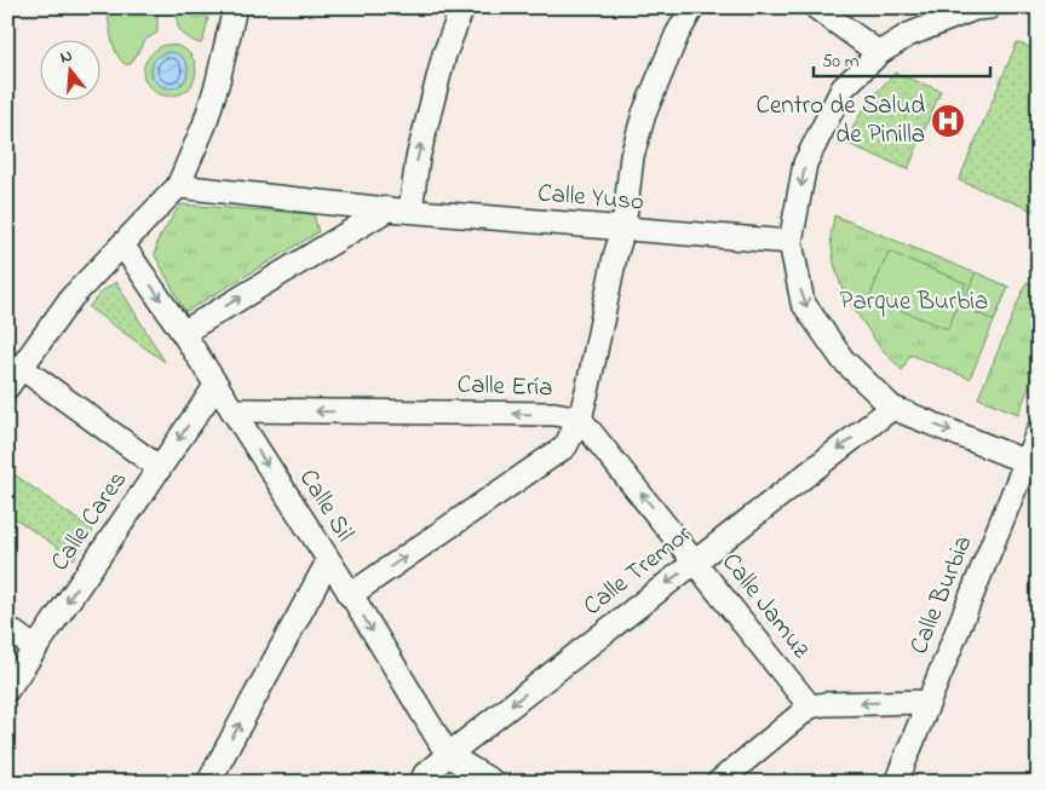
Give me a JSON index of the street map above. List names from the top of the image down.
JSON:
{
  "streets": {
    "street": [
      "Calle Yuso",
      "Calle Ería",
      "Calle Sil",
      "Calle Cares",
      "Calle Tremor",
      "Calle Burbia",
      "Calle Jamuz"
    ]
  },
  "crossings": [
    ["Calle Yuso", "Calle Ería"],
    ["Calle Ería", "Calle Sil"],
    ["Calle Ería", "Calle Jamuz"],
    ["Calle Sil", "Calle Cares"],
    ["Calle Sil", "Calle Tremor"],
    ["Calle Tremor", "Calle Jamuz"]
  ],
  "one_way": ["Calle Ería", "Calle Sil", "Calle Jamuz"],
  "parks": ["Parque Burbia"],
  "places": {
    "hospital": ["Centro de Salud de Pinilla"]
  },
  "scale_bar": "50 m",
  "north": "top"
}
